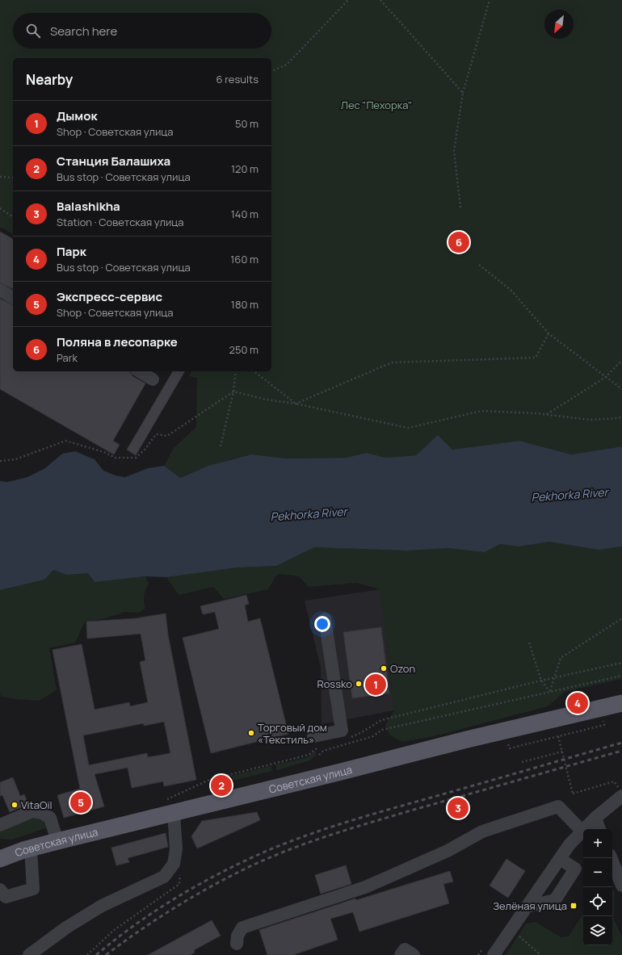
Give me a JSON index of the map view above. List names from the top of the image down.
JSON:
{
  "streets": {
    "main road": ["Советская улица"]
  },
  "water": ["Pekhorka River"],
  "parks": ["Лес \"Пехорка\""],
  "places": {
    "other": [
      "Ozon",
      "Rossko",
      "Торговый дом «Текстиль»",
      "VitaOil"
    ],
    "transit": ["Зелёная улица"]
  },
  "north": "bottom left",
  "page": {
    "search": "Search here",
    "heading": ["Nearby", "6 results"],
    "list": [
      {
        "mark": "1",
        "name": "Дымок",
        "note": "Shop · Советская улица",
        "value": "50 m"
      },
      {
        "mark": "2",
        "name": "Станция Балашиха",
        "note": "Bus stop · Советская улица",
        "value": "120 m"
      },
      {
        "mark": "3",
        "name": "Balashikha",
        "note": "Station · Советская улица",
        "value": "140 m"
      },
      {
        "mark": "4",
        "name": "Парк",
        "note": "Bus stop · Советская улица",
        "value": "160 m"
      },
      {
        "mark": "5",
        "name": "Экспресс-сервис",
        "note": "Shop · Советская улица",
        "value": "180 m"
      },
      {
        "mark": "6",
        "name": "Поляна в лесопарке",
        "note": "Park",
        "value": "250 m"
      }
    ],
    "pins": [
      "6",
      "1",
      "4",
      "2",
      "5",
      "3"
    ],
    "map_buttons": ["+", "−"]
  }
}
